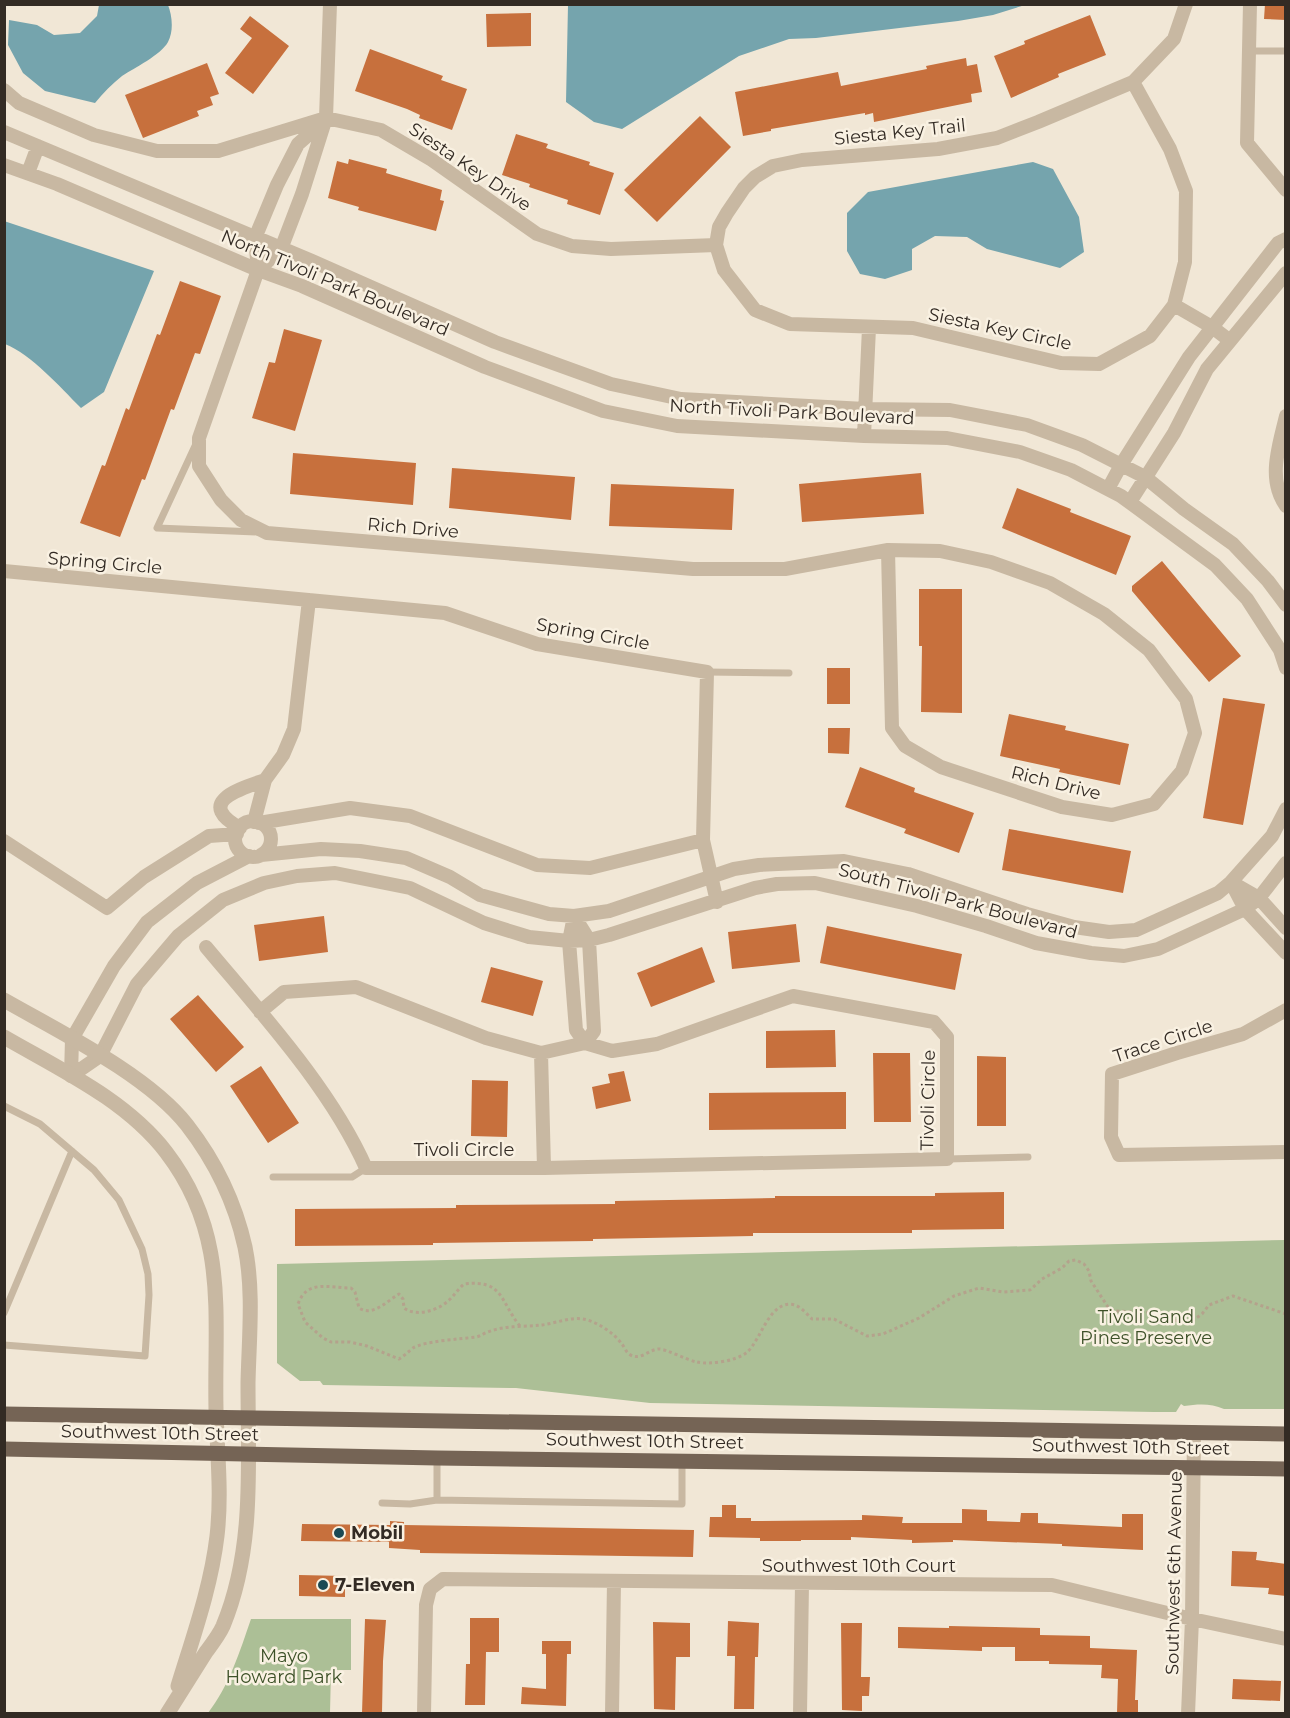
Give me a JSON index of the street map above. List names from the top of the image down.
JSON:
{
  "streets": {
    "main road": ["Southwest 10th Street"],
    "street": [
      "Siesta Key Trail",
      "Siesta Key Drive",
      "North Tivoli Park Boulevard",
      "Siesta Key Circle",
      "Rich Drive",
      "Spring Circle",
      "South Tivoli Park Boulevard",
      "Trace Circle",
      "Tivoli Circle",
      "Southwest 10th Court",
      "Southwest 6th Avenue"
    ]
  },
  "crossings": [
    ["Siesta Key Trail", "Siesta Key Drive"],
    ["Siesta Key Trail", "Siesta Key Circle"],
    ["Siesta Key Drive", "Siesta Key Circle"],
    ["North Tivoli Park Boulevard", "Rich Drive"],
    ["Southwest 10th Street", "Southwest 6th Avenue"],
    ["Southwest 10th Court", "Southwest 6th Avenue"]
  ],
  "parks": ["Tivoli Sand Pines Preserve", "Mayo Howard Park"],
  "places": ["Mobil", "7-Eleven"]
}
